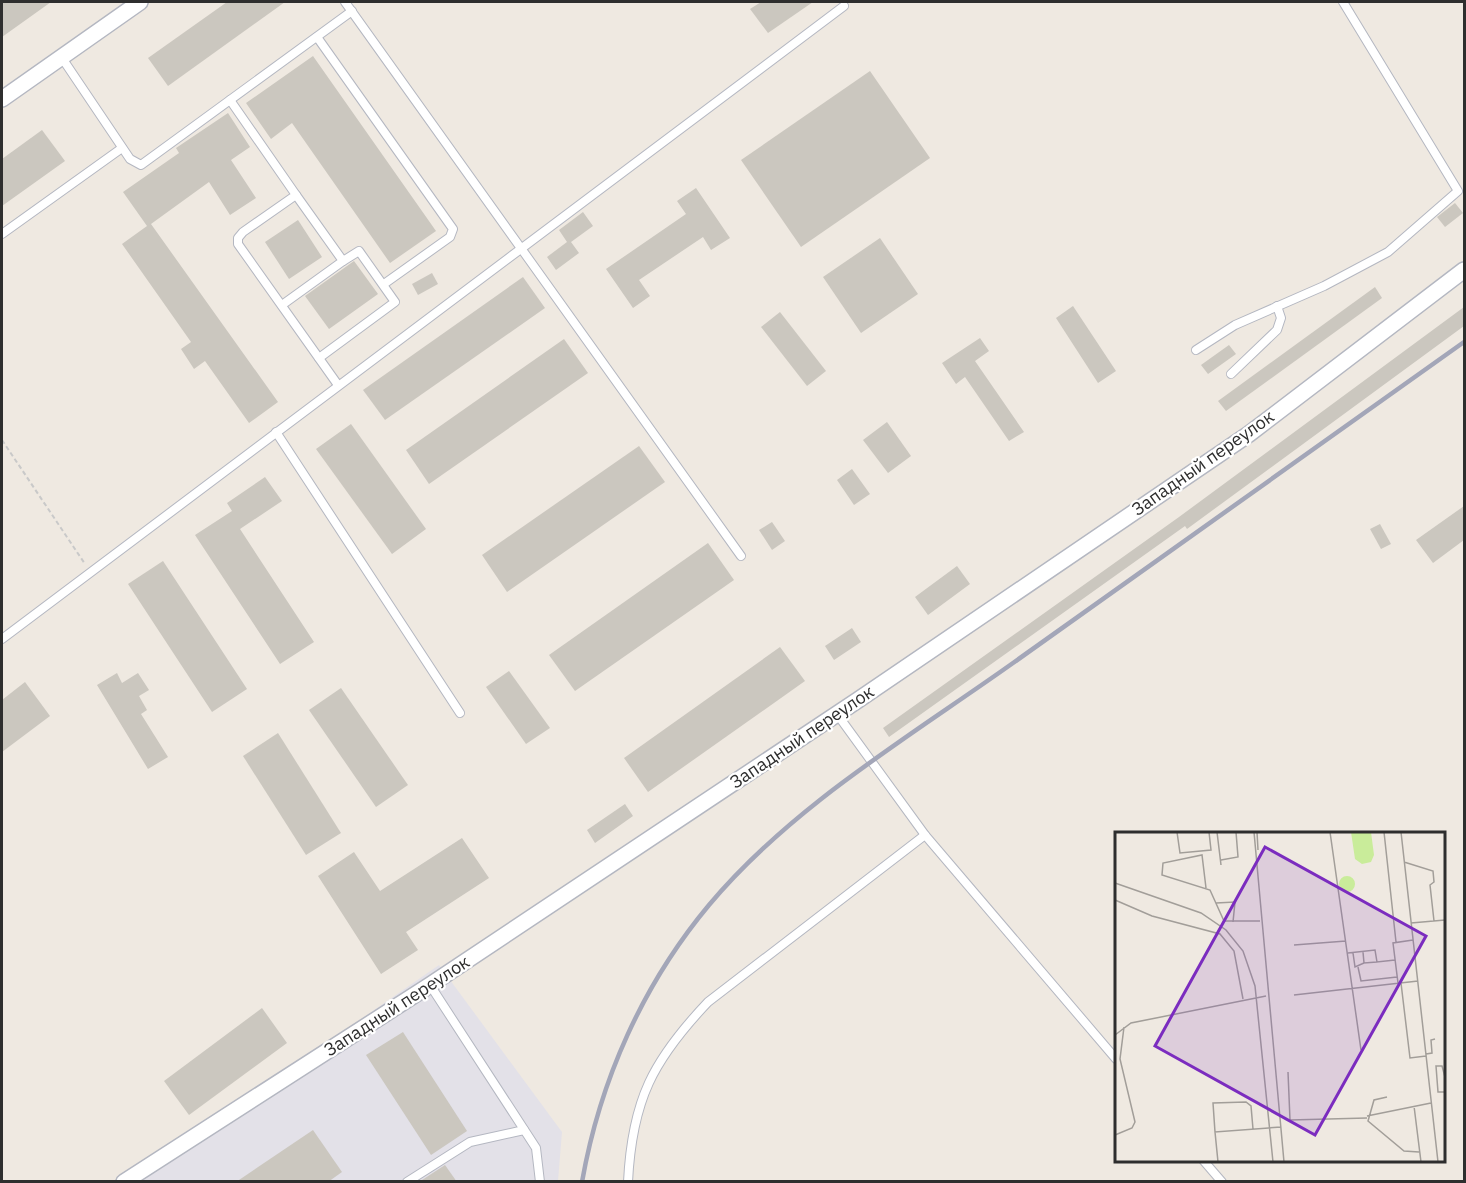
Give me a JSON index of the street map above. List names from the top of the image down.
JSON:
{
  "streets": {
    "street": ["Западный переулок"]
  }
}
